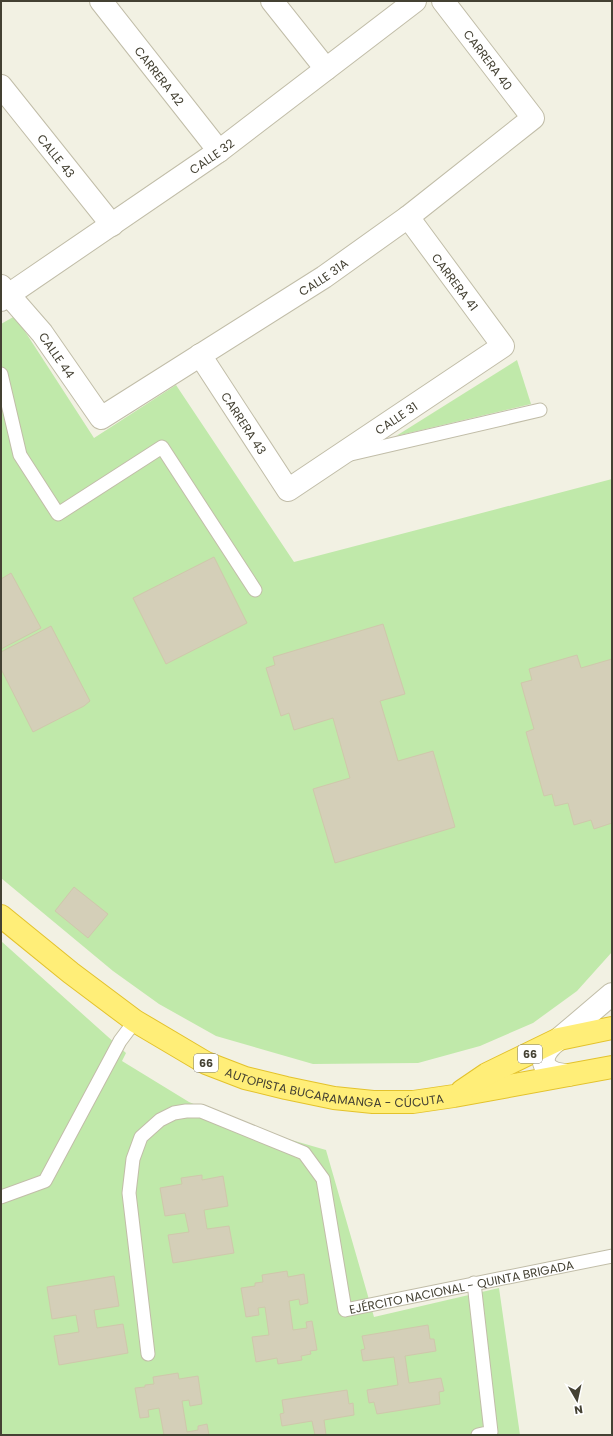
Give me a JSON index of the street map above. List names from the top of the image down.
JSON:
{
  "streets": {
    "highway": ["66", "AUTOPISTA BUCARAMANGA - CÚCUTA"],
    "street": [
      "CARRERA 40",
      "CARRERA 42",
      "CALLE 43",
      "CALLE 32",
      "CALLE 31A",
      "CARRERA 41",
      "CALLE 44",
      "CALLE 31",
      "CARRERA 43"
    ],
    "lane": ["EJÉRCITO NACIONAL - QUINTA BRIGADA"]
  },
  "crossings": [
    ["CARRERA 40", "CALLE 31A"],
    ["CARRERA 42", "CALLE 32"],
    ["CALLE 43", "CALLE 32"],
    ["CALLE 32", "CALLE 44"],
    ["CALLE 31A", "CARRERA 41"],
    ["CALLE 31A", "CALLE 44"],
    ["CALLE 31A", "CARRERA 43"],
    ["CARRERA 41", "CALLE 31"],
    ["CALLE 31", "CARRERA 43"],
    ["66", "AUTOPISTA BUCARAMANGA - CÚCUTA"]
  ],
  "north": "bottom"
}
